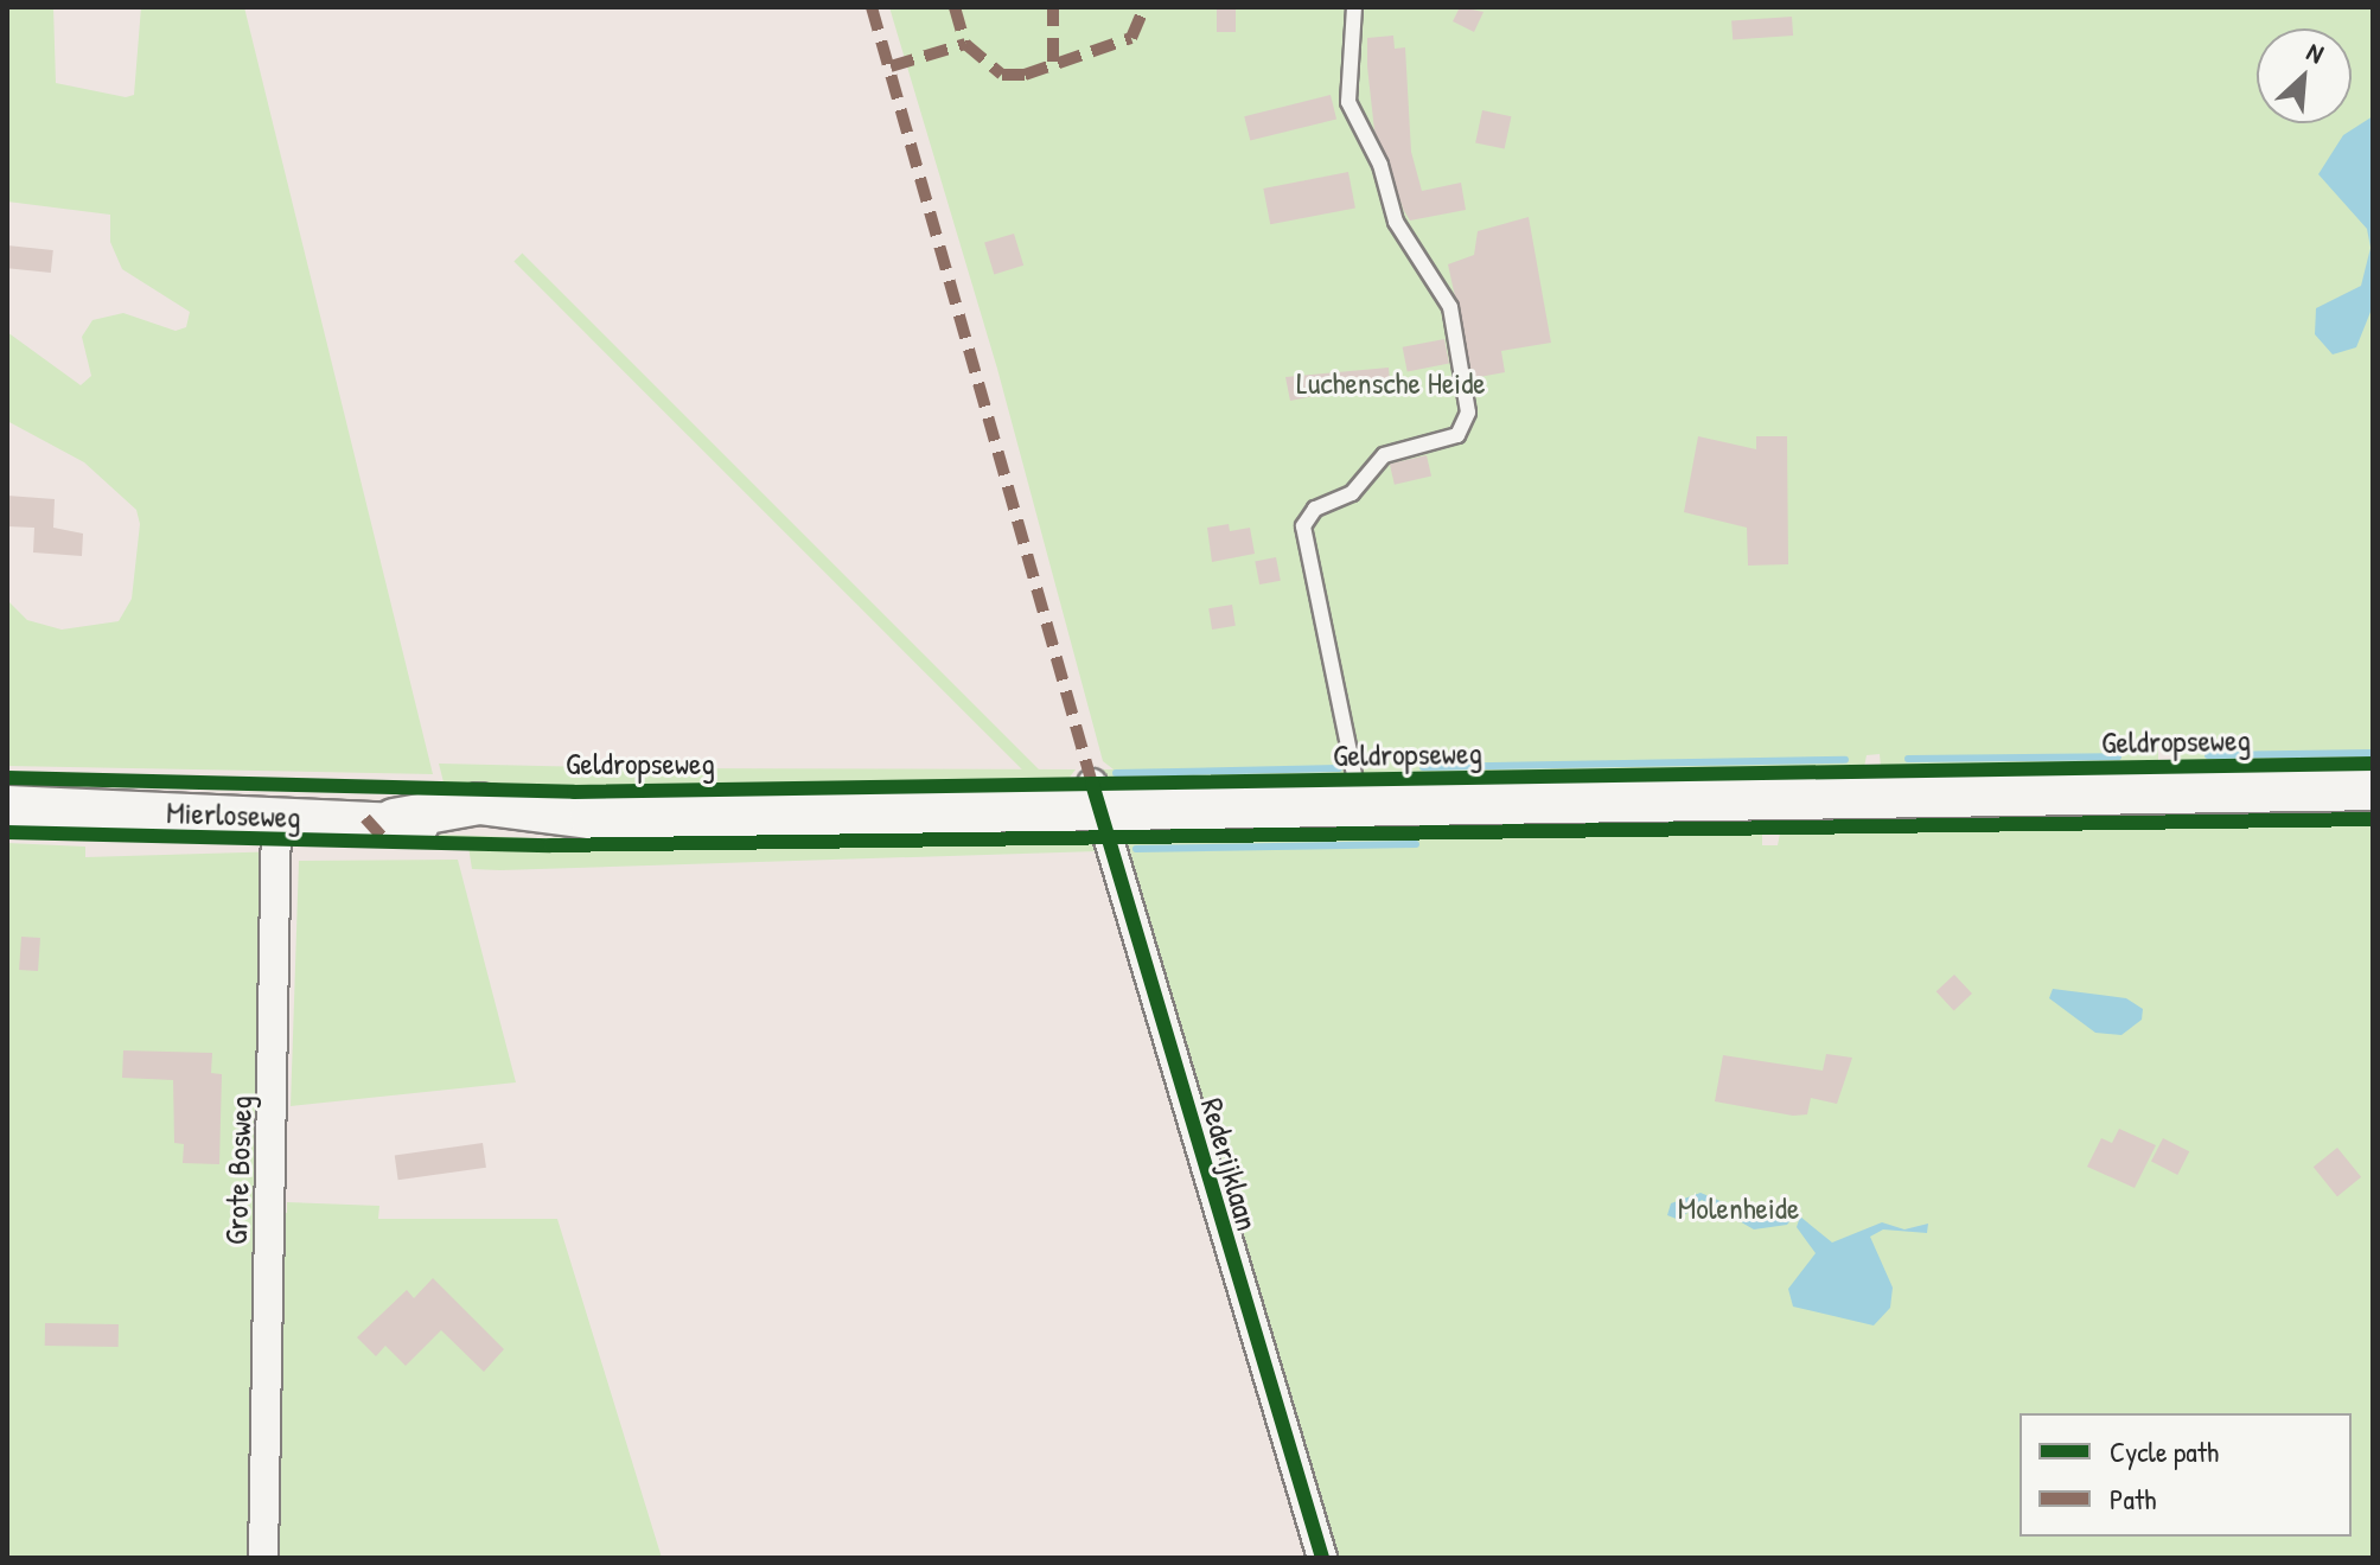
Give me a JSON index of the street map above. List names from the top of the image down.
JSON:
{
  "streets": {
    "main road": ["Geldropseweg", "Mierloseweg"],
    "street": ["Rederijklaan", "Grote Bosweg"]
  },
  "crossings": [
    ["Geldropseweg", "Mierloseweg"],
    ["Geldropseweg", "Rederijklaan"],
    ["Mierloseweg", "Grote Bosweg"]
  ],
  "parks": ["Luchensche Heide", "Molenheide"],
  "legend": ["Cycle path", "Path"],
  "north": "top right"
}
